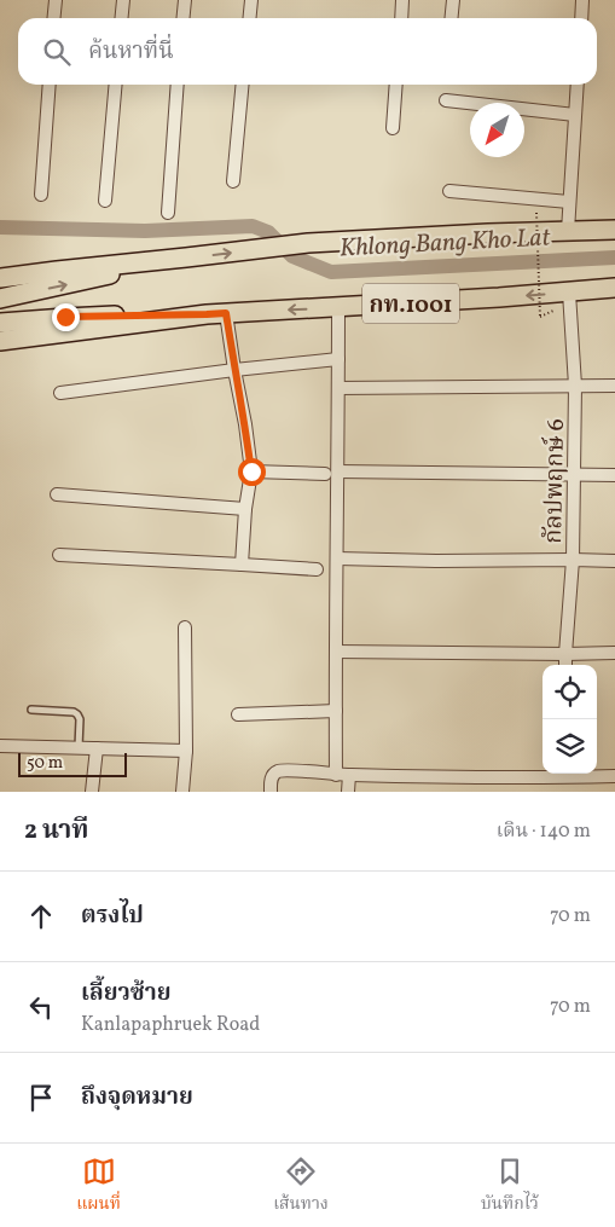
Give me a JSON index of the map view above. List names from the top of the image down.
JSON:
{
  "streets": {
    "main road": ["กท.1001"],
    "street": ["กัลปพฤกษ์ 6"]
  },
  "crossings": [
    ["กท.1001", "กัลปพฤกษ์ 6"]
  ],
  "water": ["Khlong Bang Kho Lat"],
  "scale_bar": "50 m",
  "north": "bottom left",
  "page": {
    "search": "ค้นหาที่นี่",
    "scale": "50 m",
    "heading": ["2 นาที", "เดิน · 140 m"],
    "list": [
      ["ตรงไป", "70 m"],
      ["เลี้ยวซ้าย", "Kanlapaphruek Road", "70 m"],
      "ถึงจุดหมาย"
    ],
    "nav": ["แผนที่", "เส้นทาง", "บันทึกไว้"]
  }
}
